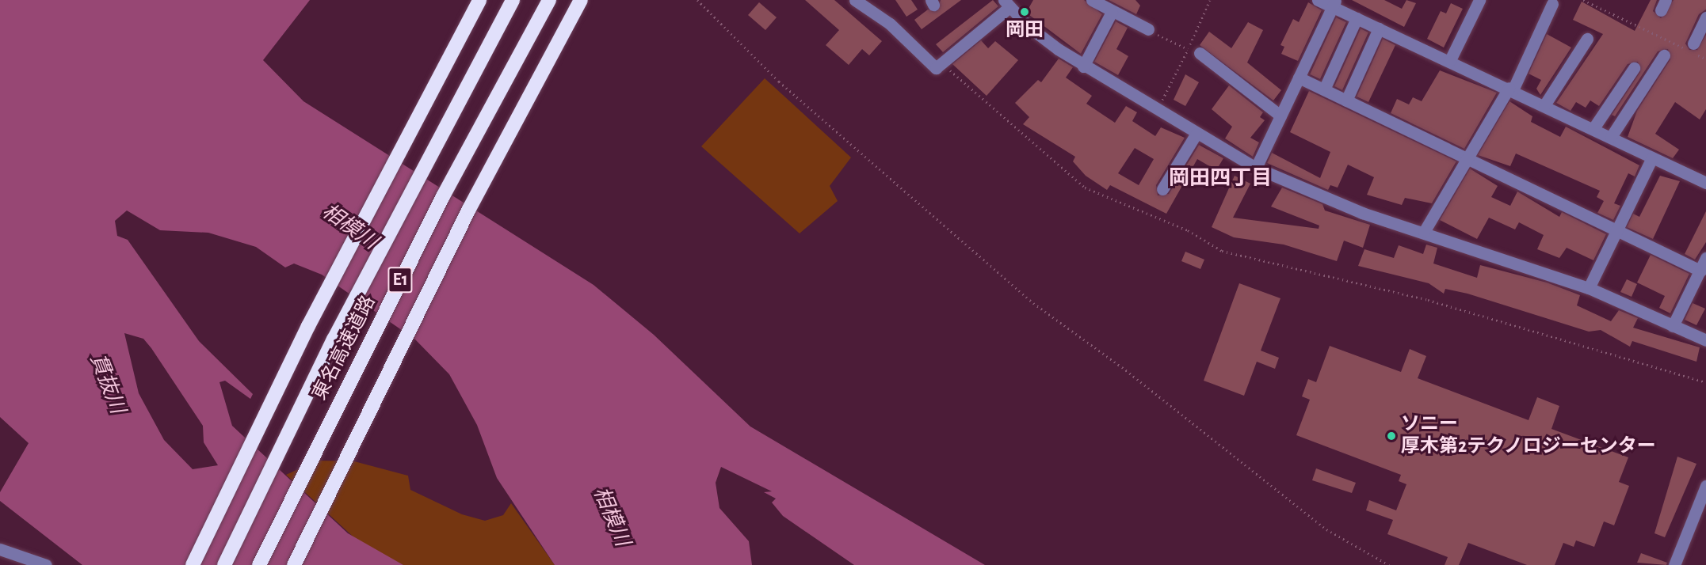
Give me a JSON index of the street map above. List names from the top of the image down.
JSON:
{
  "streets": {
    "highway": ["E1", "東名高速道路"]
  },
  "districts": ["岡田四丁目"],
  "water": ["相模川", "貫抜川"],
  "places": ["岡田", "ソニー 厚木第2テクノロジーセンター"]
}
